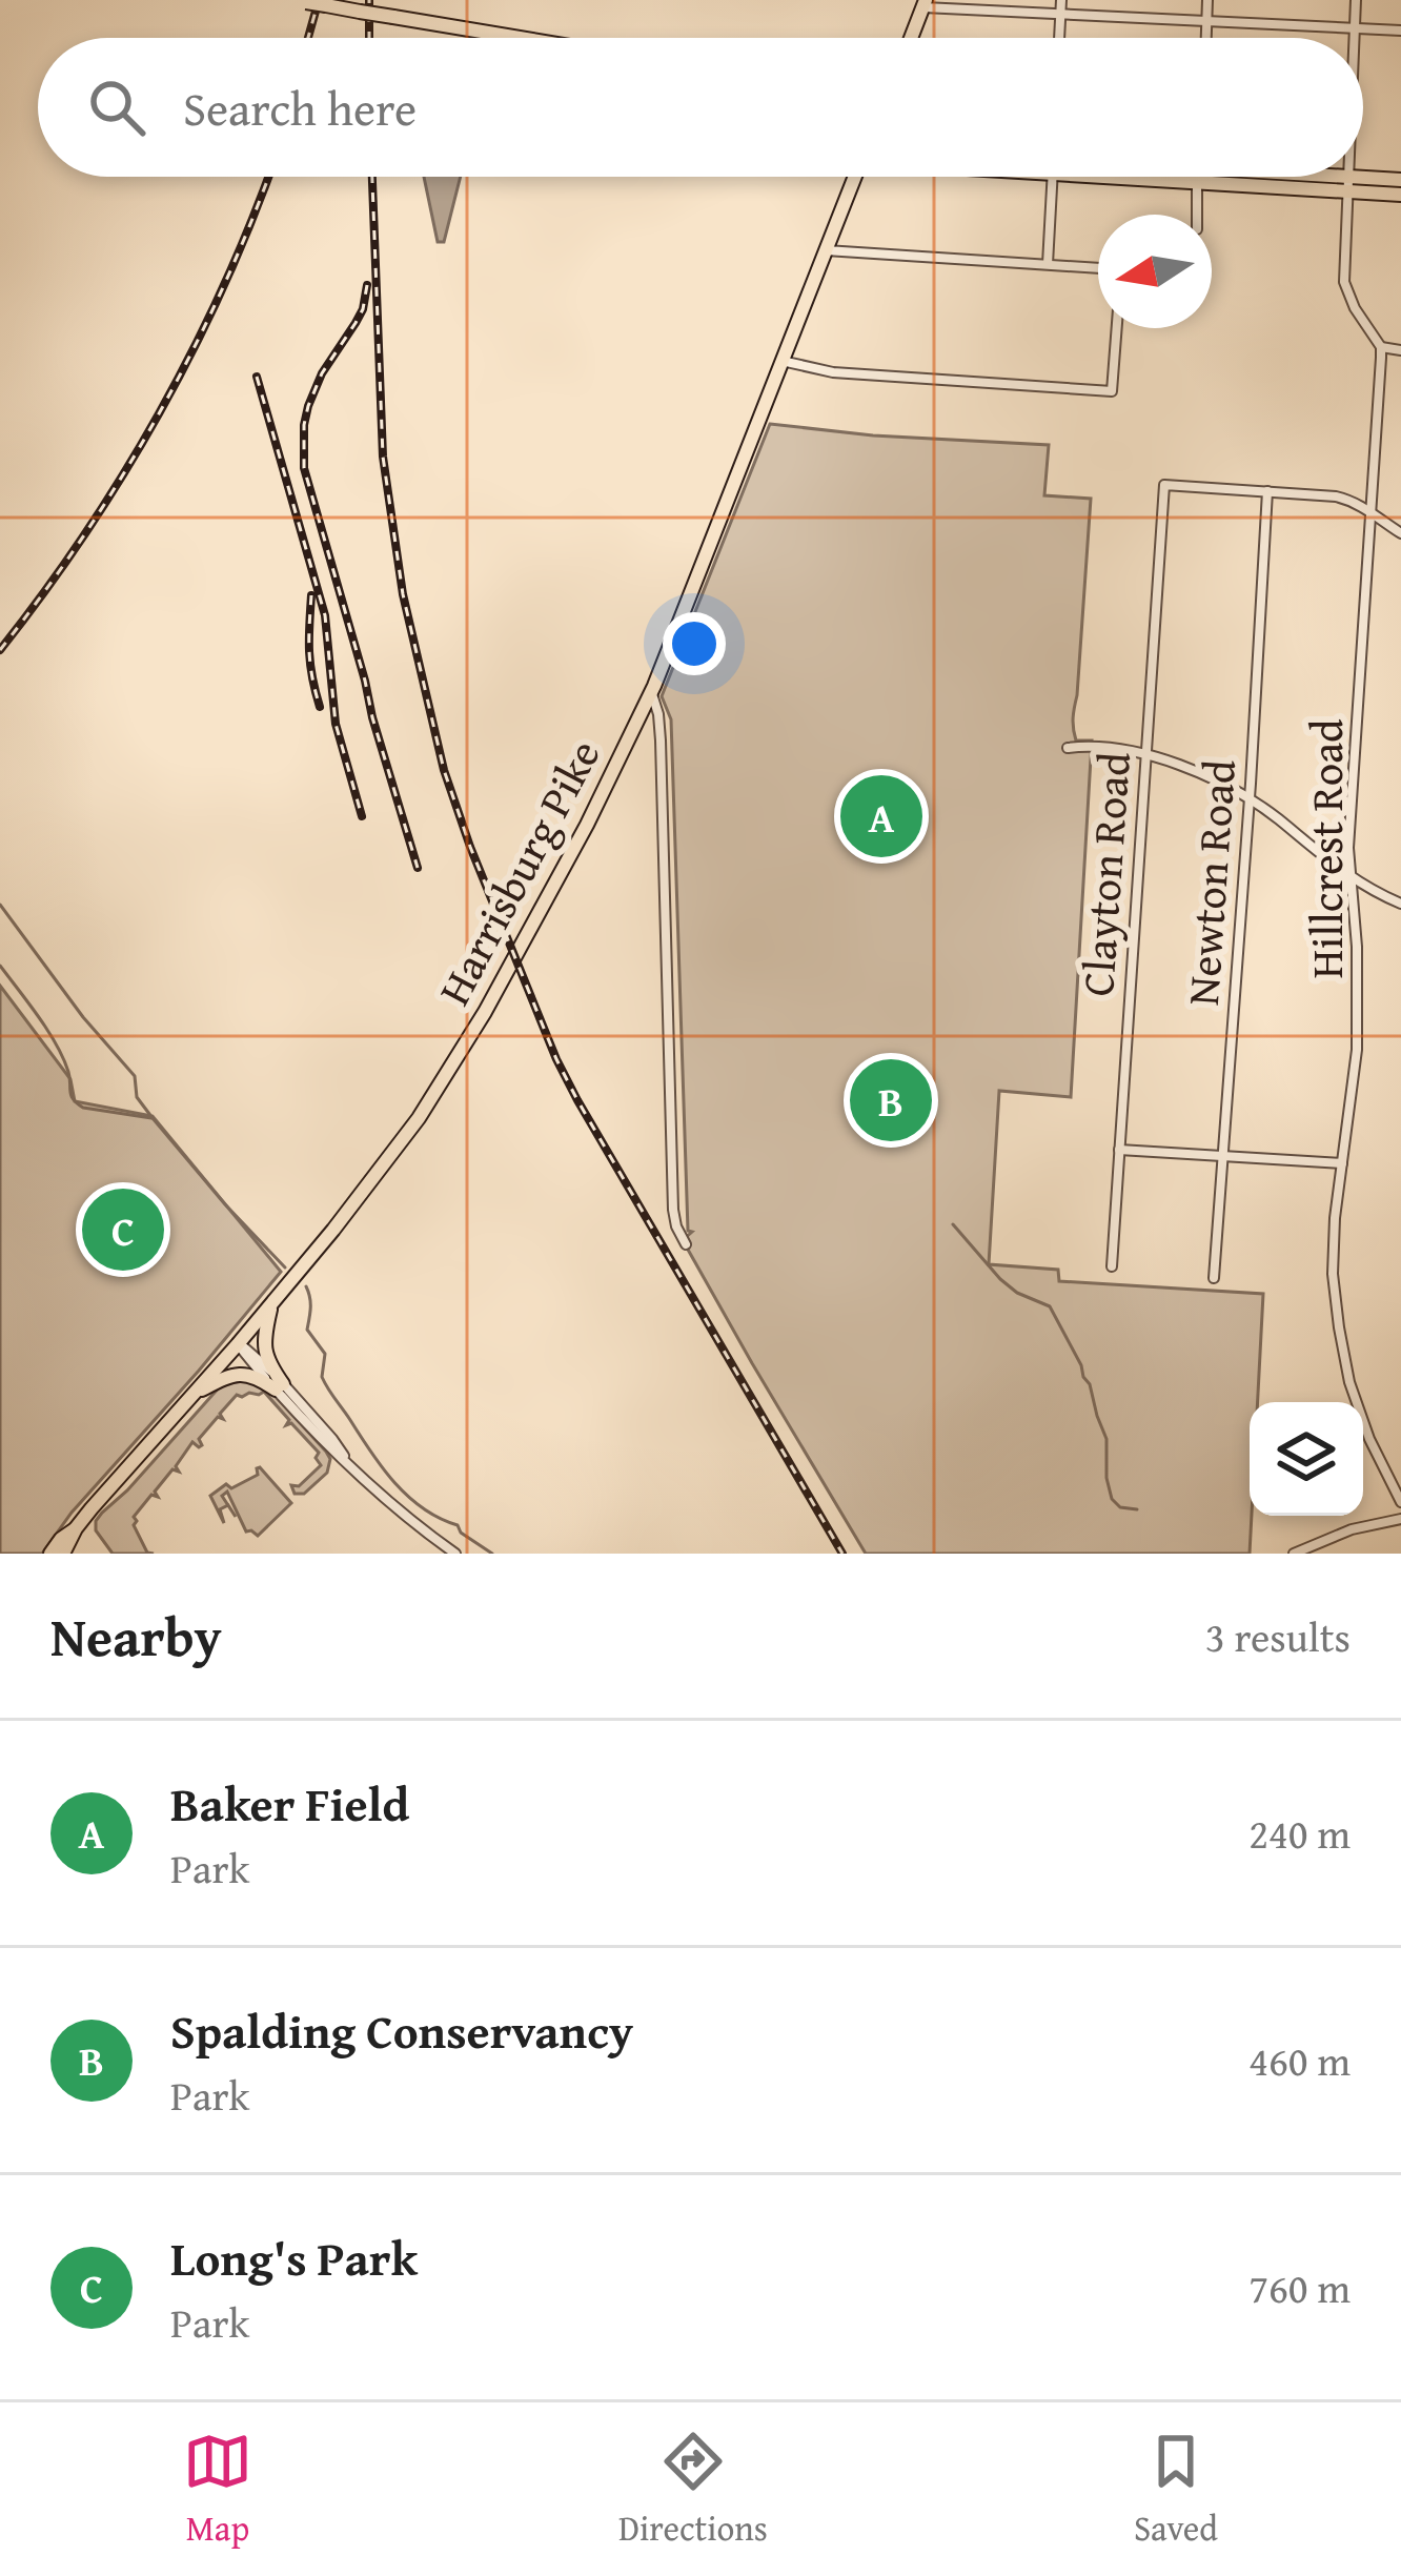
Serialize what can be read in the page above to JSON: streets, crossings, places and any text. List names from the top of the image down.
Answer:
{
  "streets": {
    "main road": ["Harrisburg Pike"],
    "street": ["Hillcrest Road", "Clayton Road", "Newton Road"]
  },
  "crossings": [
    ["Clayton Road", "Newton Road"]
  ],
  "north": "left",
  "page": {
    "search": "Search here",
    "pins": ["A", "B", "C"],
    "heading": ["Nearby", "3 results"],
    "list": [
      {
        "mark": "A",
        "name": "Baker Field",
        "note": "Park",
        "value": "240 m"
      },
      {
        "mark": "B",
        "name": "Spalding Conservancy",
        "note": "Park",
        "value": "460 m"
      },
      {
        "mark": "C",
        "name": "Long's Park",
        "note": "Park",
        "value": "760 m"
      }
    ],
    "nav": ["Map", "Directions", "Saved"]
  }
}
